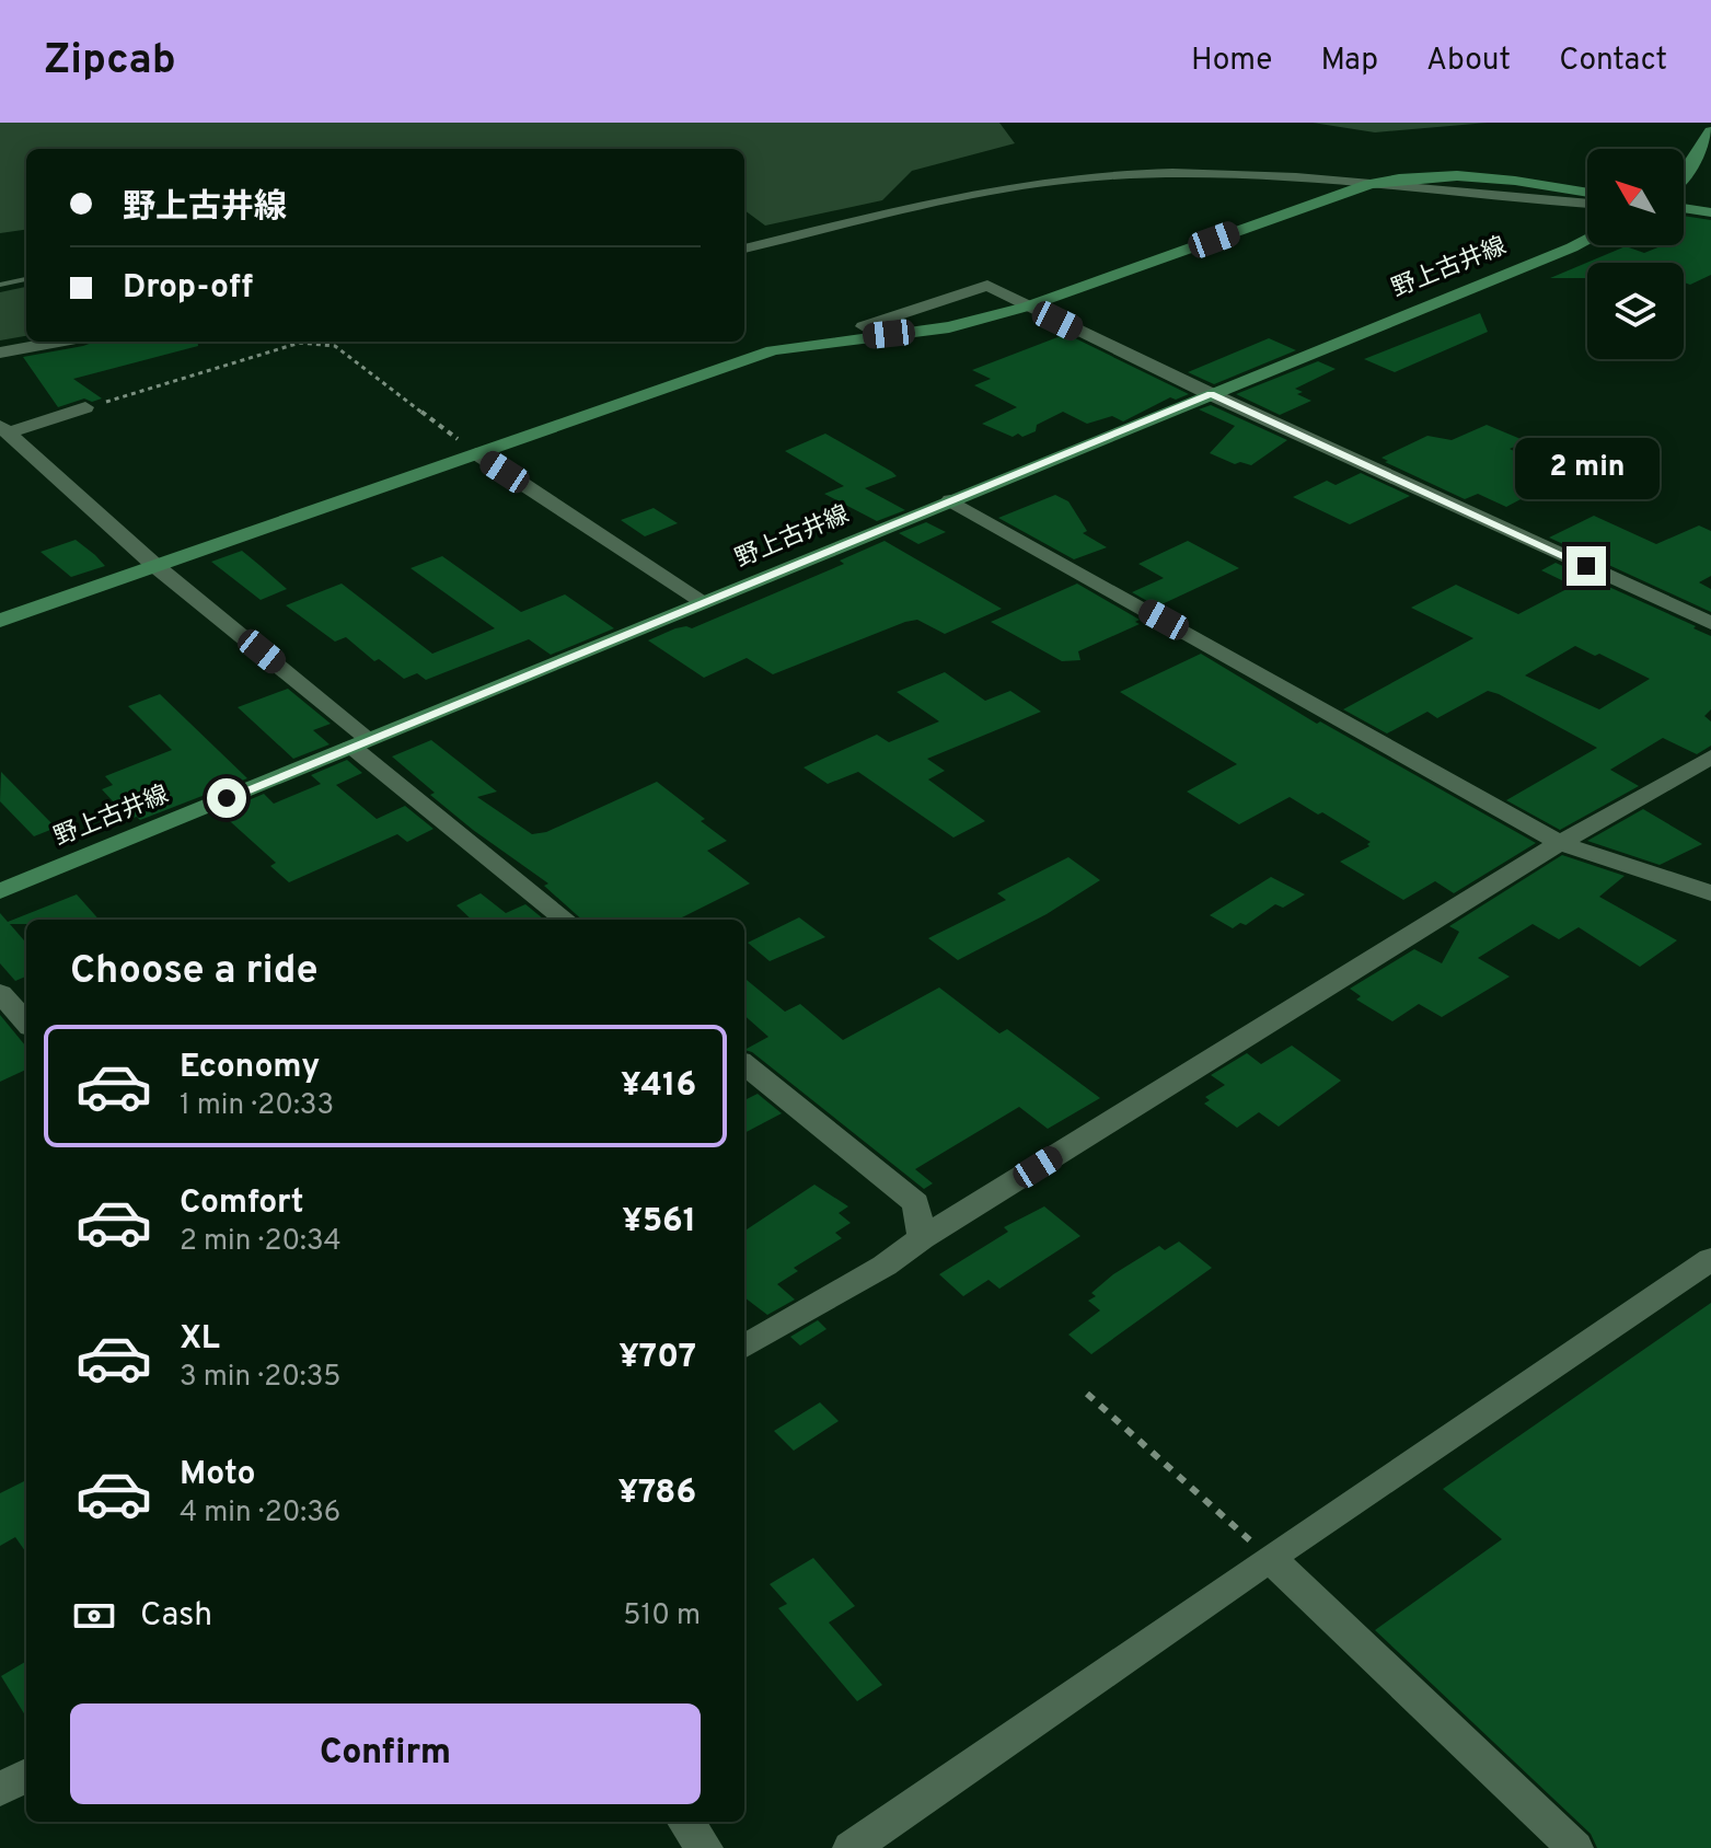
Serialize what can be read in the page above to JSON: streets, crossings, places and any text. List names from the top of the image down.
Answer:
{
  "streets": {
    "main road": ["野上古井線"]
  },
  "north": "top left",
  "page": {
    "header": "Zipcab",
    "nav": [
      "Home",
      "Map",
      "About",
      "Contact"
    ],
    "banner": ["野上古井線", "Drop-off"],
    "bubble": "2 min",
    "heading": "Choose a ride",
    "list": [
      {
        "name": "Economy",
        "note": "1 min · 20:33",
        "value": "¥416"
      },
      {
        "name": "Comfort",
        "note": "2 min · 20:34",
        "value": "¥561"
      },
      {
        "name": "XL",
        "note": "3 min · 20:35",
        "value": "¥707"
      },
      {
        "name": "Moto",
        "note": "4 min · 20:36",
        "value": "¥786"
      }
    ],
    "pay": ["Cash", "510 m"],
    "buttons": "Confirm"
  }
}
